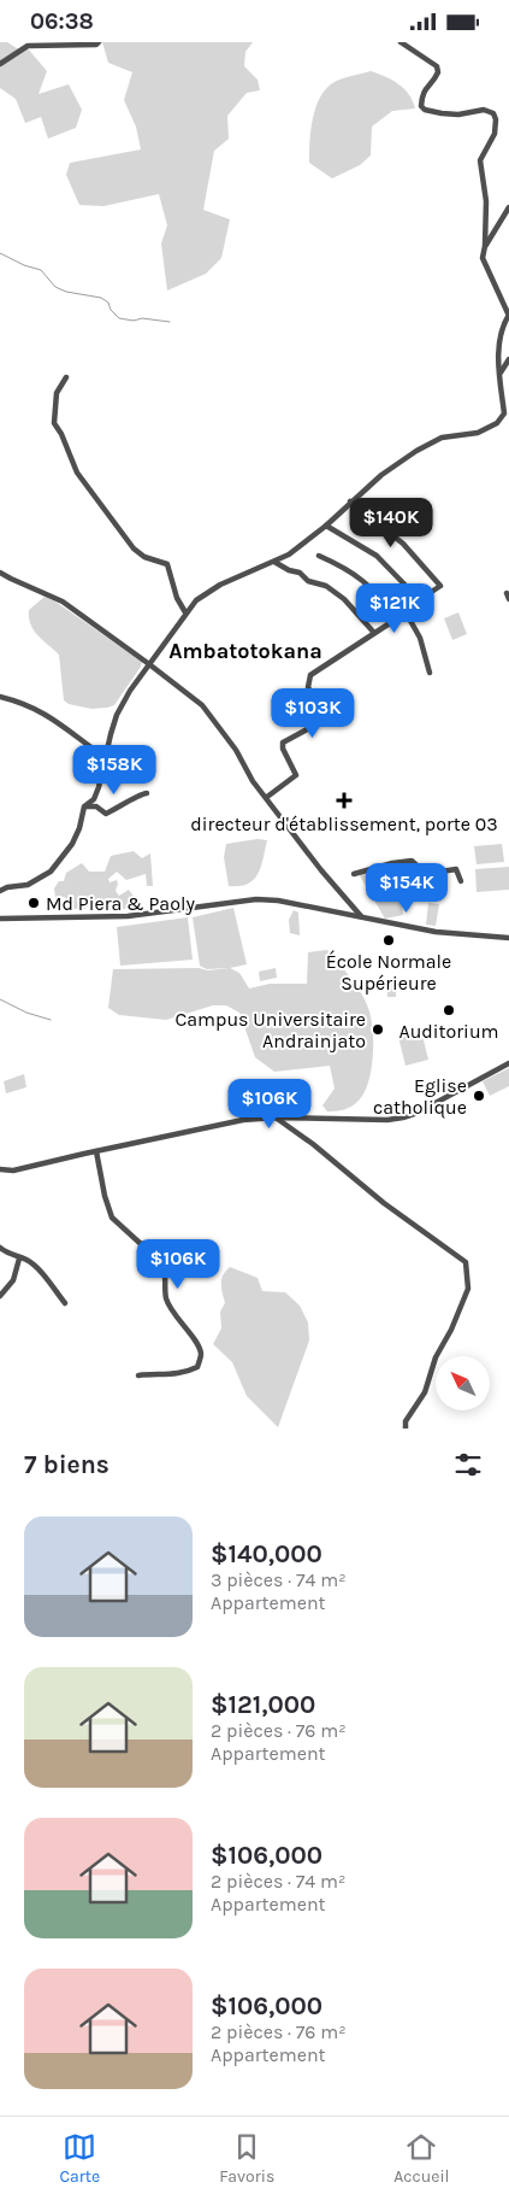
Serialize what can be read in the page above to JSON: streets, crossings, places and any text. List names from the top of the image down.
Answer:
{
  "districts": ["Ambatotokana"],
  "places": {
    "health": ["directeur d'établissement, porte 03"],
    "other": [
      "Md Piera & Paoly",
      "École Normale Supérieure",
      "Auditorium",
      "Campus Universitaire Andrainjato",
      "Eglise catholique"
    ]
  },
  "north": "top left",
  "page": {
    "status": "06:38",
    "price": [
      "$140K",
      "$121K",
      "$103K",
      "$158K",
      "$154K",
      "$106K",
      "$106K"
    ],
    "heading": "7 biens",
    "list": [
      {
        "name": "$140,000",
        "note": "3 pièces · 74 m² · Appartement"
      },
      {
        "name": "$121,000",
        "note": "2 pièces · 76 m² · Appartement"
      },
      {
        "name": "$106,000",
        "note": "2 pièces · 74 m² · Appartement"
      },
      {
        "name": "$106,000",
        "note": "2 pièces · 76 m² · Appartement"
      }
    ],
    "tabs": ["Carte", "Favoris", "Accueil"]
  }
}
